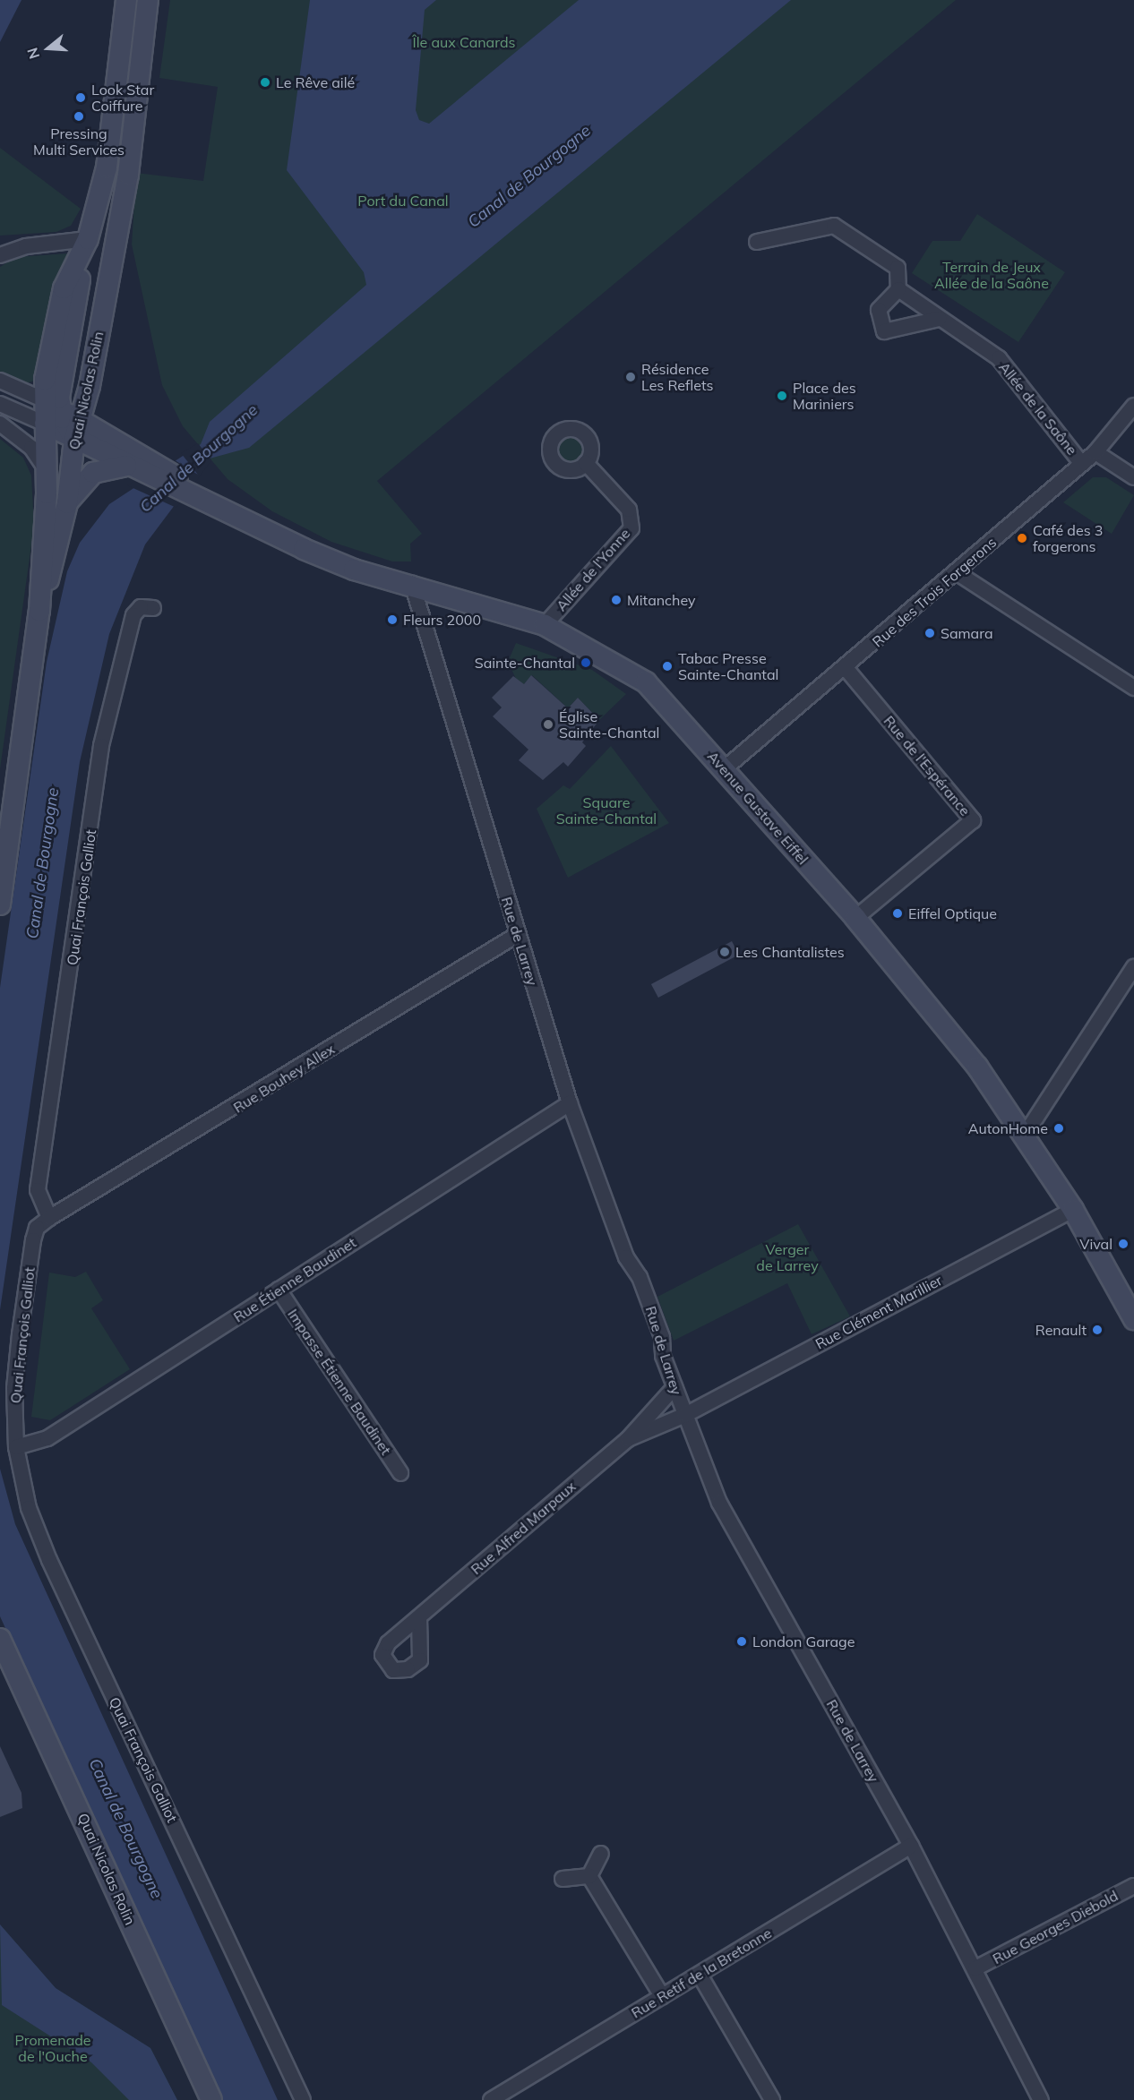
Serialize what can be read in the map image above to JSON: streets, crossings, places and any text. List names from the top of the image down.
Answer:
{
  "streets": {
    "main road": ["Quai Nicolas Rolin", "Avenue Gustave Eiffel"],
    "street": [
      "Allée de la Saône",
      "Allée de l'Yonne",
      "Rue des Trois Forgerons",
      "Rue de l'Espérance",
      "Quai François Galliot",
      "Rue de Larrey",
      "Rue Bouhey Allex",
      "Rue Étienne Baudinet",
      "Rue Clément Marillier",
      "Impasse Étienne Baudinet",
      "Rue Alfred Marpaux",
      "Rue Georges Diebold",
      "Rue Retif de la Bretonne"
    ]
  },
  "crossings": [
    ["Quai Nicolas Rolin", "Avenue Gustave Eiffel"],
    ["Allée de la Saône", "Rue des Trois Forgerons"],
    ["Allée de l'Yonne", "Avenue Gustave Eiffel"],
    ["Rue des Trois Forgerons", "Rue de l'Espérance"],
    ["Rue des Trois Forgerons", "Avenue Gustave Eiffel"],
    ["Rue de l'Espérance", "Avenue Gustave Eiffel"],
    ["Avenue Gustave Eiffel", "Rue de Larrey"],
    ["Avenue Gustave Eiffel", "Rue Clément Marillier"],
    ["Quai François Galliot", "Rue Bouhey Allex"],
    ["Quai François Galliot", "Rue Étienne Baudinet"],
    ["Rue de Larrey", "Rue Bouhey Allex"],
    ["Rue de Larrey", "Rue Étienne Baudinet"],
    ["Rue de Larrey", "Rue Clément Marillier"],
    ["Rue de Larrey", "Rue Alfred Marpaux"],
    ["Rue de Larrey", "Rue Georges Diebold"],
    ["Rue de Larrey", "Rue Retif de la Bretonne"],
    ["Rue Étienne Baudinet", "Impasse Étienne Baudinet"],
    ["Rue Clément Marillier", "Rue Alfred Marpaux"]
  ],
  "water": ["Canal de Bourgogne"],
  "parks": [
    "Île aux Canards",
    "Port du Canal",
    "Terrain de Jeux Allée de la Saône",
    "Square Sainte-Chantal",
    "Verger de Larrey",
    "Promenade de l'Ouche"
  ],
  "places": [
    "Le Rêve ailé",
    "Look Star Coiffure",
    "Pressing Multi Services",
    "Résidence Les Reflets",
    "Place des Mariniers",
    "Café des 3 forgerons",
    "Mitanchey",
    "Fleurs 2000",
    "Samara",
    "Sainte-Chantal",
    "Tabac Presse Sainte-Chantal",
    "Église Sainte-Chantal",
    "Eiffel Optique",
    "Les Chantalistes",
    "AutonHome",
    "Vival",
    "Renault",
    "London Garage"
  ],
  "north": "left"
}
